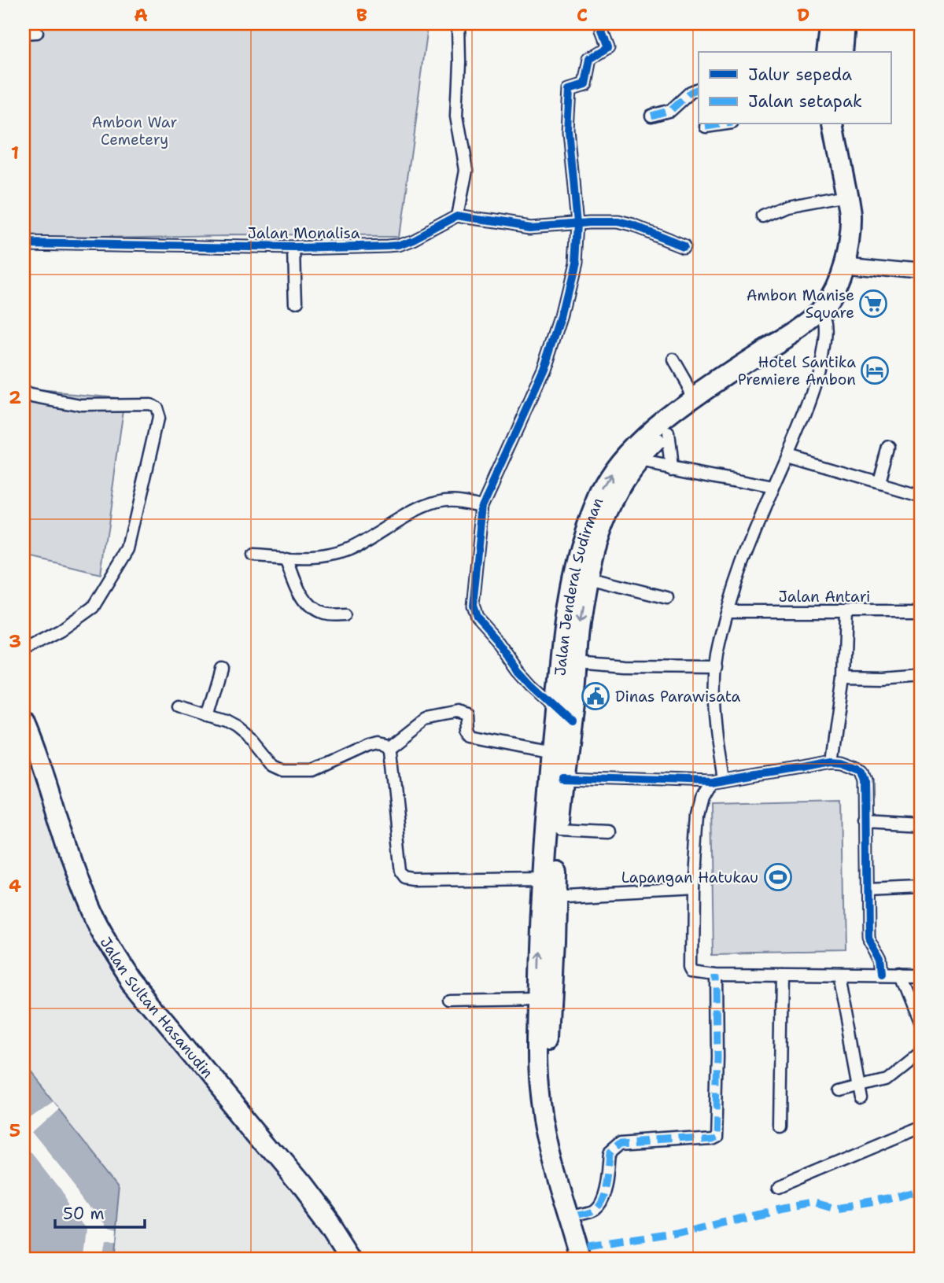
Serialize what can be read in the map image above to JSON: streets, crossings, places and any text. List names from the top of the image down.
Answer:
{
  "streets": {
    "highway": ["Jalan Jenderal Sudirman", "Jalan Sultan Hasanudin"],
    "street": ["Jalan Monalisa", "Jalan Antari"]
  },
  "parks": ["Ambon War Cemetery"],
  "places": {
    "supermarket": ["Ambon Manise Square"],
    "hotel": ["Hotel Santika Premiere Ambon"],
    "public building": ["Dinas Parawisata"],
    "sports": ["Lapangan Hatukau"]
  },
  "legend": ["Jalur sepeda", "Jalan setapak"],
  "scale_bar": "50 m",
  "grid": {
    "columns": [
      "A",
      "B",
      "C",
      "D"
    ],
    "rows": [
      "1",
      "2",
      "3",
      "4",
      "5"
    ]
  }
}
